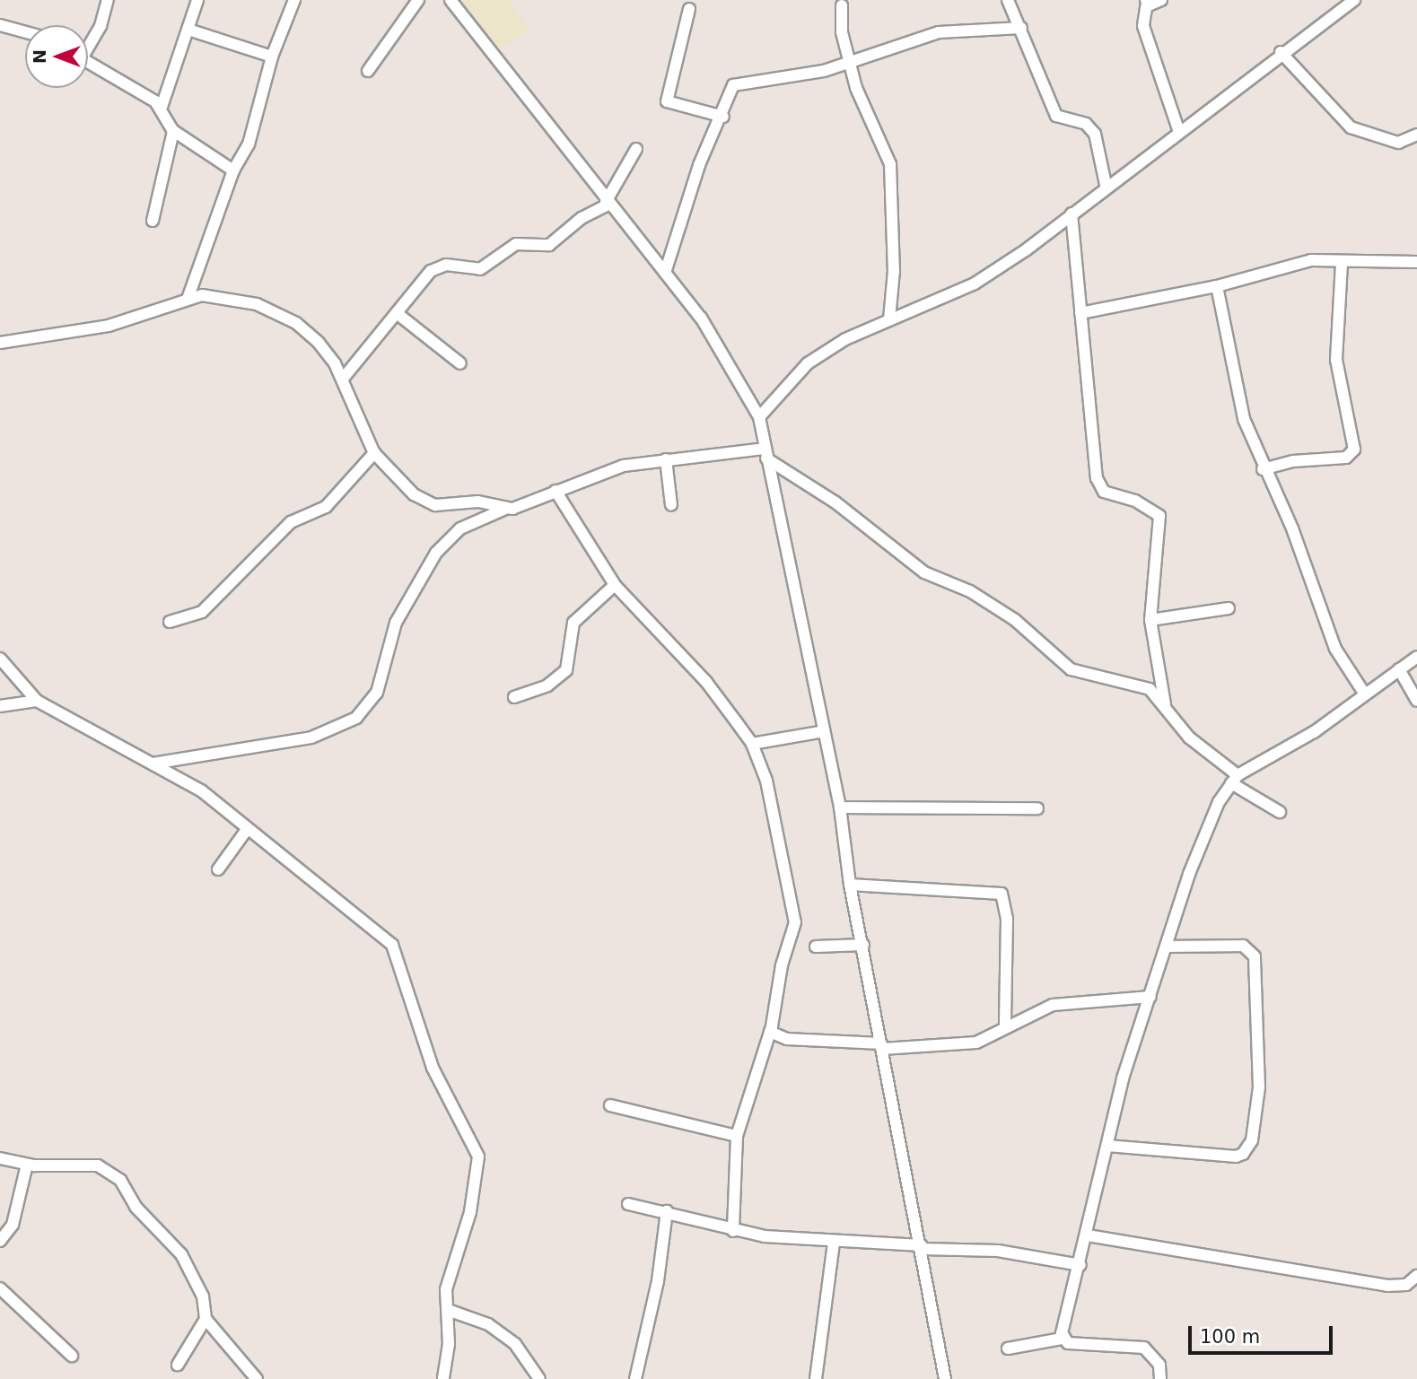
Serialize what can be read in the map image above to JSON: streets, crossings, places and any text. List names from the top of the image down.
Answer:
{
  "scale_bar": "100 m",
  "north": "left"
}
